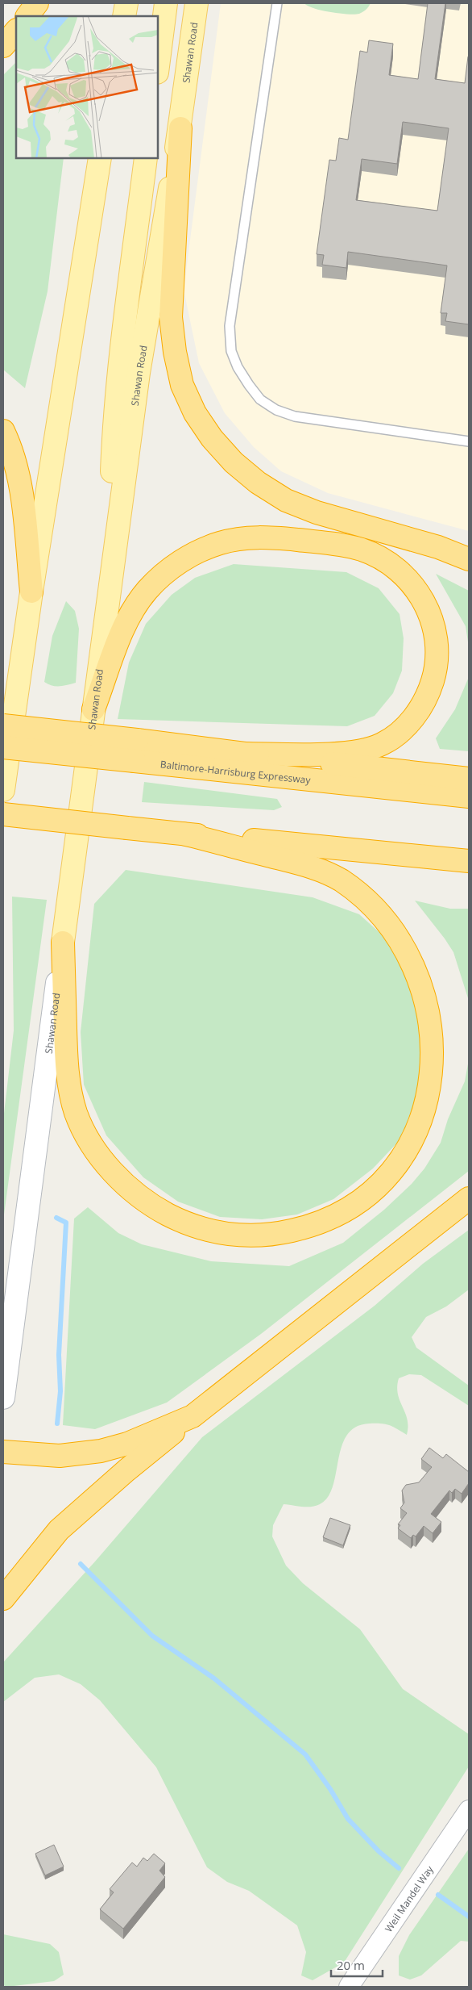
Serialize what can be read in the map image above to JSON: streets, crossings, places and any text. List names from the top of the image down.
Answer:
{
  "streets": {
    "highway": ["Baltimore-Harrisburg Expressway"],
    "main road": ["Shawan Road"],
    "street": ["Weil Mandel Way"]
  },
  "scale_bar": "20 m"
}
